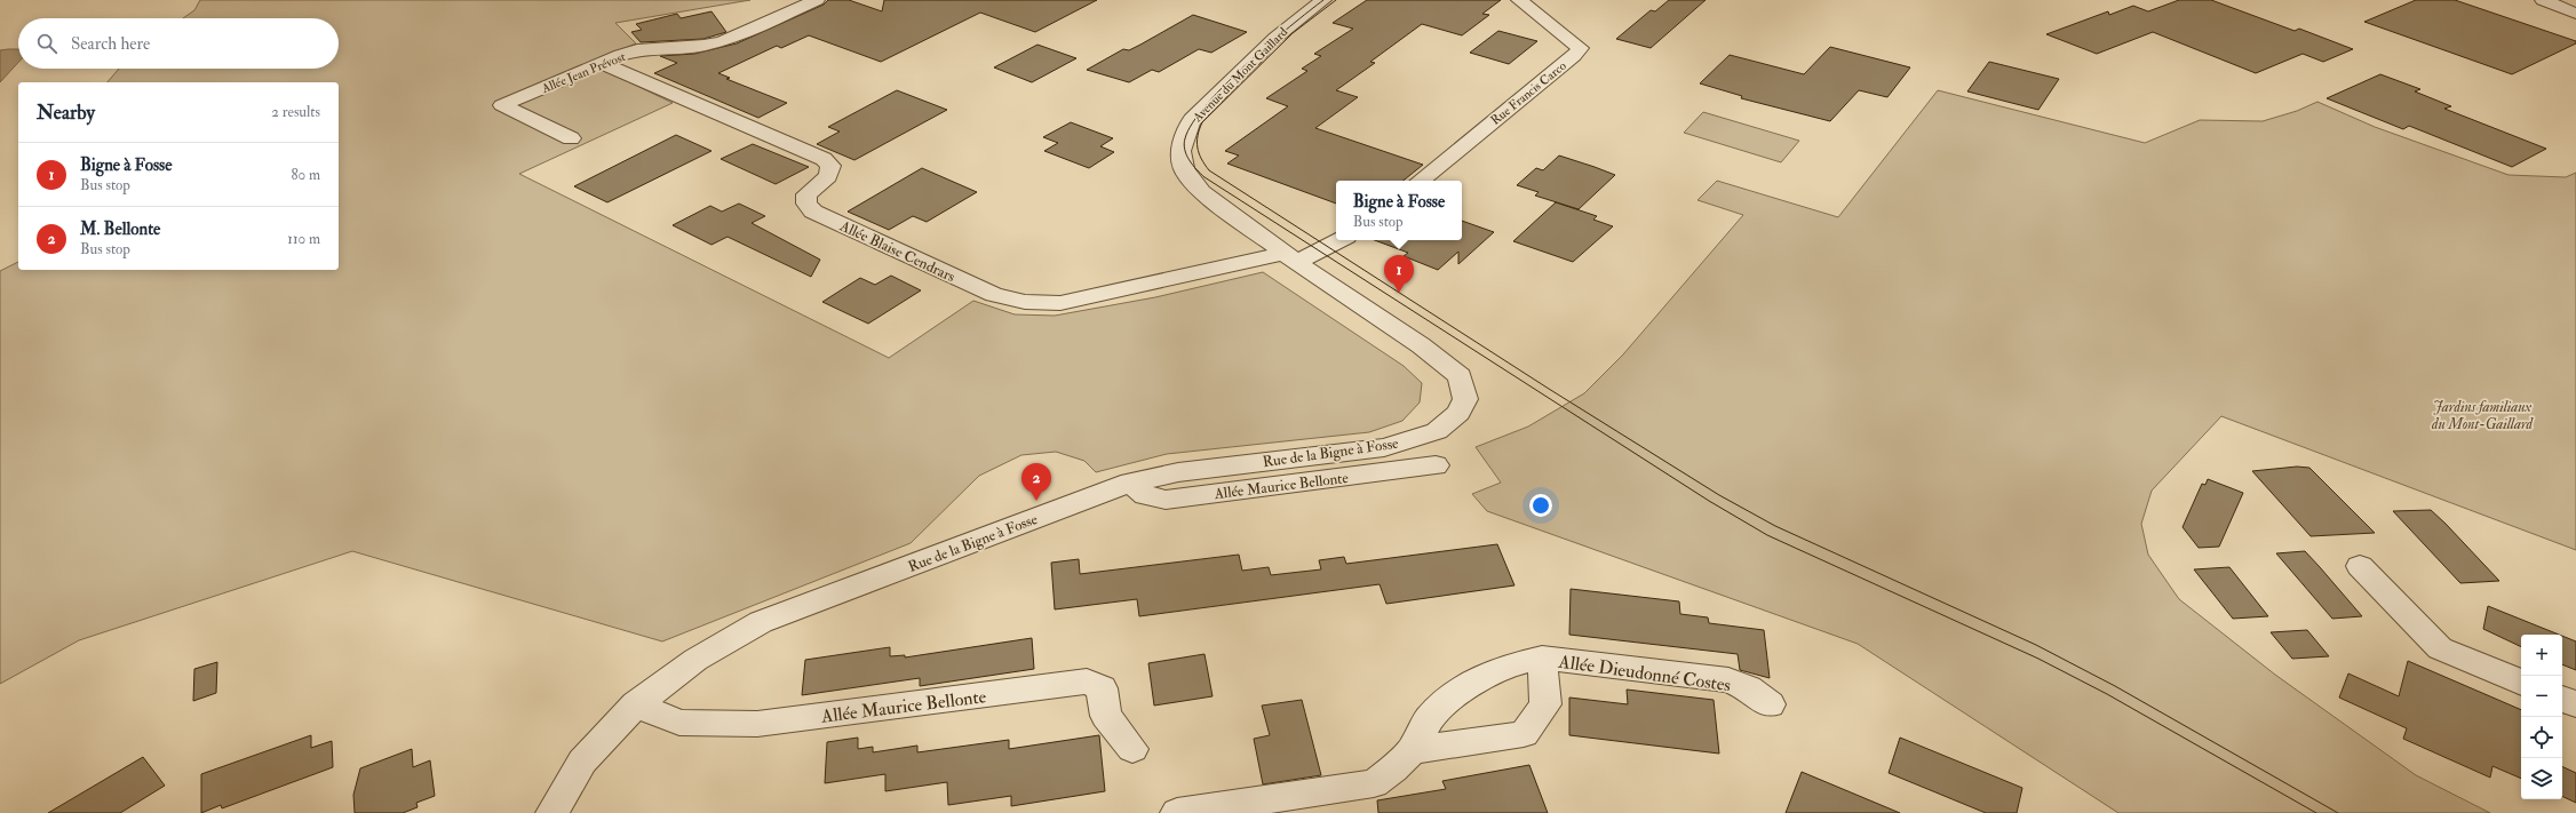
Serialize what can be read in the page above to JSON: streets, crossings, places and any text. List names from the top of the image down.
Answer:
{
  "streets": {
    "street": [
      "Allée Jean Prévost",
      "Avenue du Mont Gaillard",
      "Rue Francis Carco",
      "Allée Blaise Cendrars",
      "Rue de la Bigne à Fosse",
      "Allée Maurice Bellonte",
      "Allée Dieudonné Costes"
    ]
  },
  "crossings": [
    ["Allée Jean Prévost", "Allée Blaise Cendrars"],
    ["Avenue du Mont Gaillard", "Allée Blaise Cendrars"],
    ["Avenue du Mont Gaillard", "Rue de la Bigne à Fosse"],
    ["Allée Blaise Cendrars", "Rue de la Bigne à Fosse"],
    ["Rue de la Bigne à Fosse", "Allée Maurice Bellonte"]
  ],
  "parks": ["Jardins familiaux du Mont-Gaillard"],
  "page": {
    "search": "Search here",
    "heading": ["Nearby", "2 results"],
    "list": [
      {
        "mark": "1",
        "name": "Bigne à Fosse",
        "note": "Bus stop",
        "value": "80 m"
      },
      {
        "mark": "2",
        "name": "M. Bellonte",
        "note": "Bus stop",
        "value": "110 m"
      }
    ],
    "popup": ["Bigne à Fosse", "Bus stop"],
    "pins": ["1", "2"],
    "map_buttons": ["+", "−"]
  }
}
